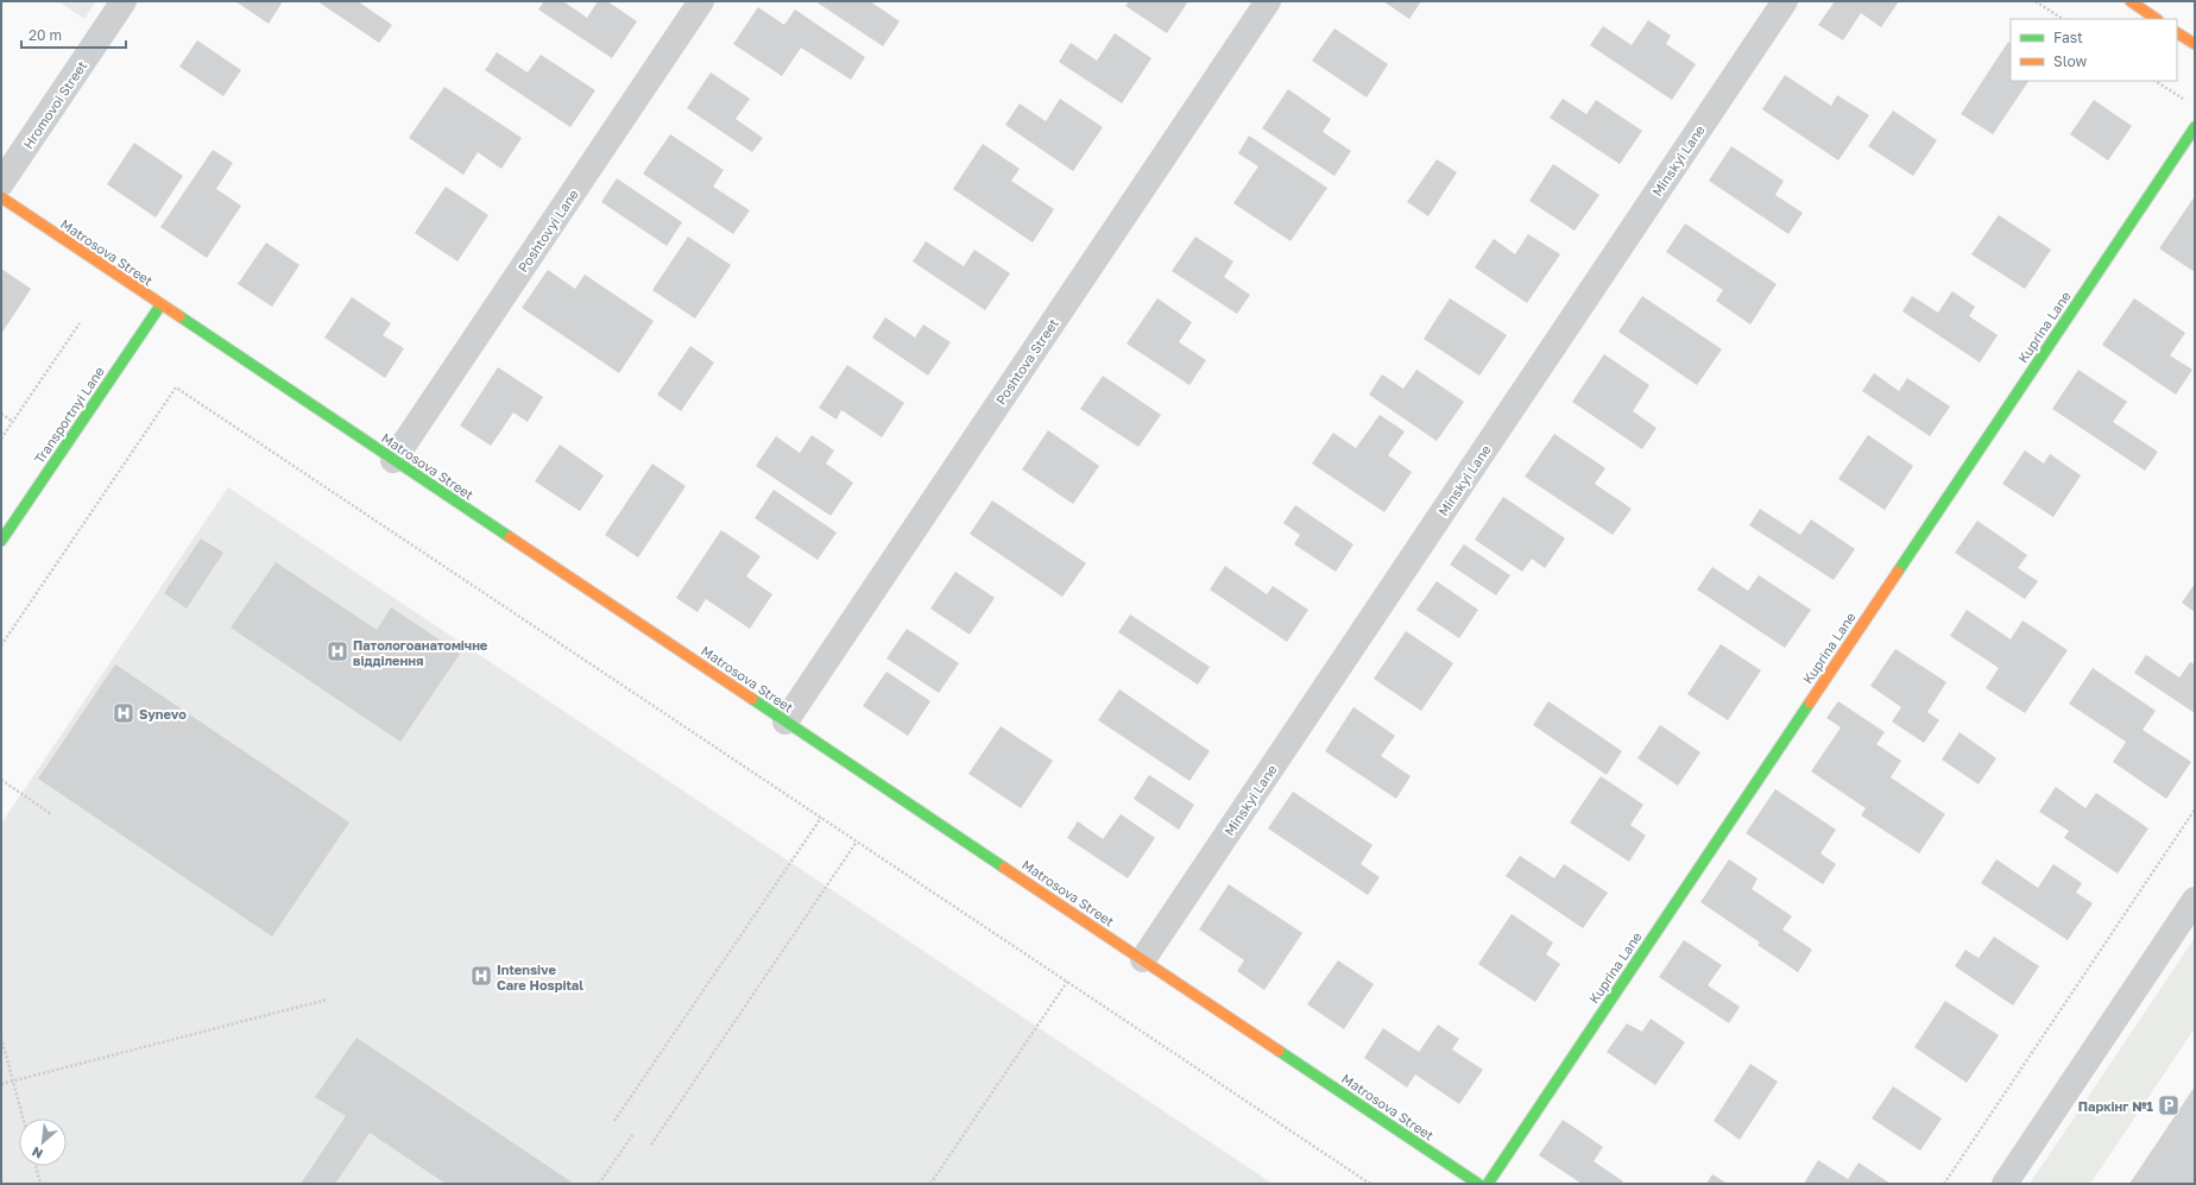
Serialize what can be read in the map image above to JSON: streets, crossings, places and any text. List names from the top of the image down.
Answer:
{
  "streets": {
    "street": [
      "Hromovoi Street",
      "Minskyi Lane",
      "Poshtovyi Lane",
      "Matrosova Street",
      "Kuprina Lane",
      "Poshtova Street",
      "Transportnyi Lane"
    ]
  },
  "crossings": [
    ["Minskyi Lane", "Matrosova Street"],
    ["Poshtovyi Lane", "Matrosova Street"],
    ["Matrosova Street", "Poshtova Street"],
    ["Matrosova Street", "Transportnyi Lane"]
  ],
  "places": {
    "hospital": ["Патологоанатомічне відділення", "Synevo", "Intensive Care Hospital"],
    "parking": ["Паркінг №1"]
  },
  "legend": ["Fast", "Slow"],
  "scale_bar": "20 m",
  "north": "bottom left"
}
